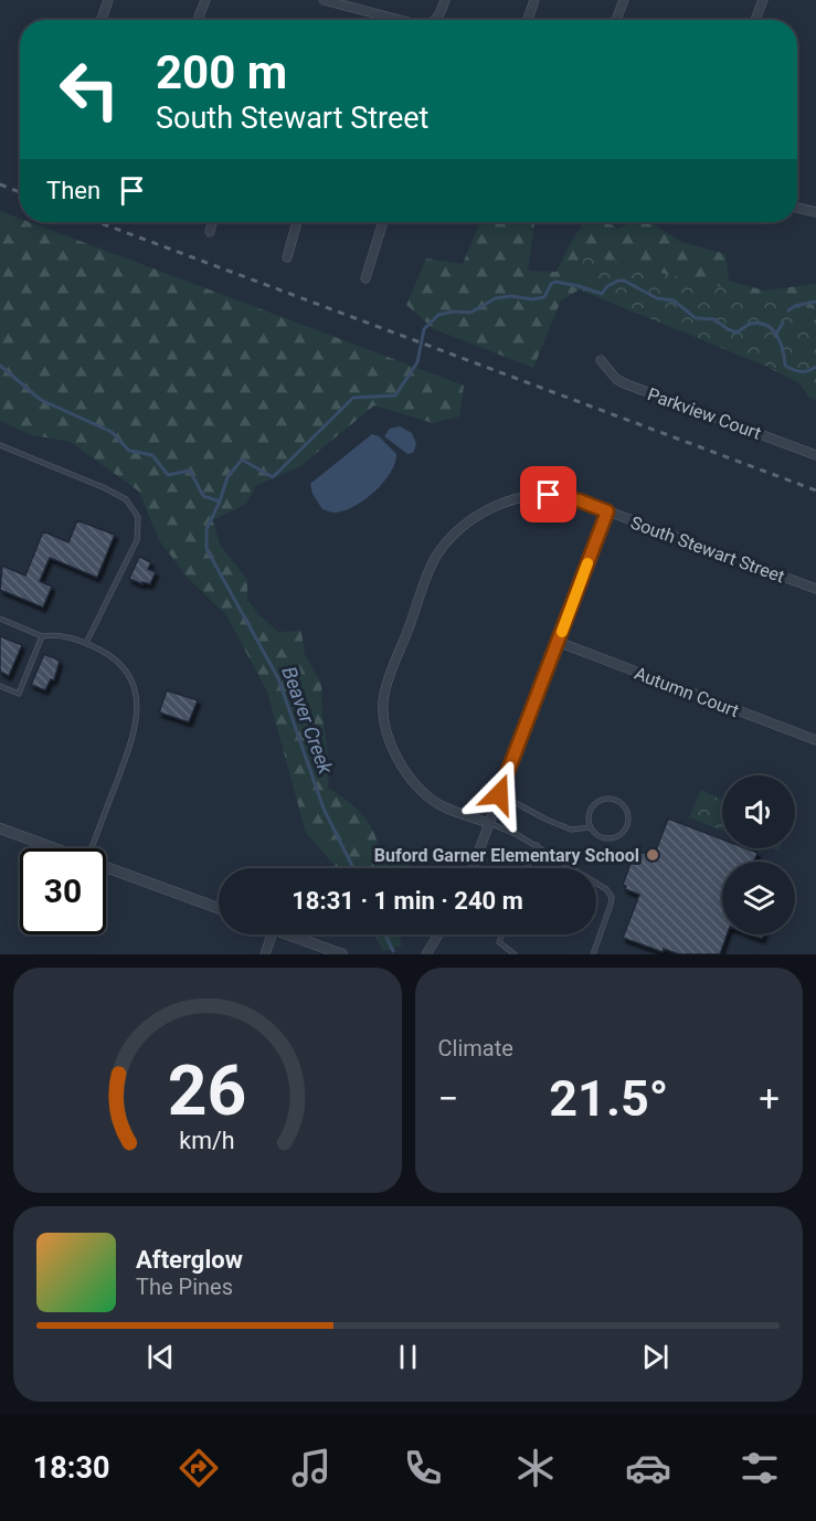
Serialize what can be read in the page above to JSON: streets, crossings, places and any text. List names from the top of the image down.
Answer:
{
  "streets": {
    "street": ["Parkview Court", "South Stewart Street", "Autumn Court"]
  },
  "water": ["Beaver Creek"],
  "places": ["Buford Garner Elementary School"],
  "page": {
    "turn": ["200 m", "South Stewart Street"],
    "then": "Then",
    "limit": "30",
    "trip": "18:31 · 1 min · 240 m",
    "tile": "Climate",
    "heat": ["−", "21.5°", "+"],
    "song": ["Afterglow", "The Pines"],
    "tabs": "18:30",
    "gauge": ["26", "km/h"]
  }
}
